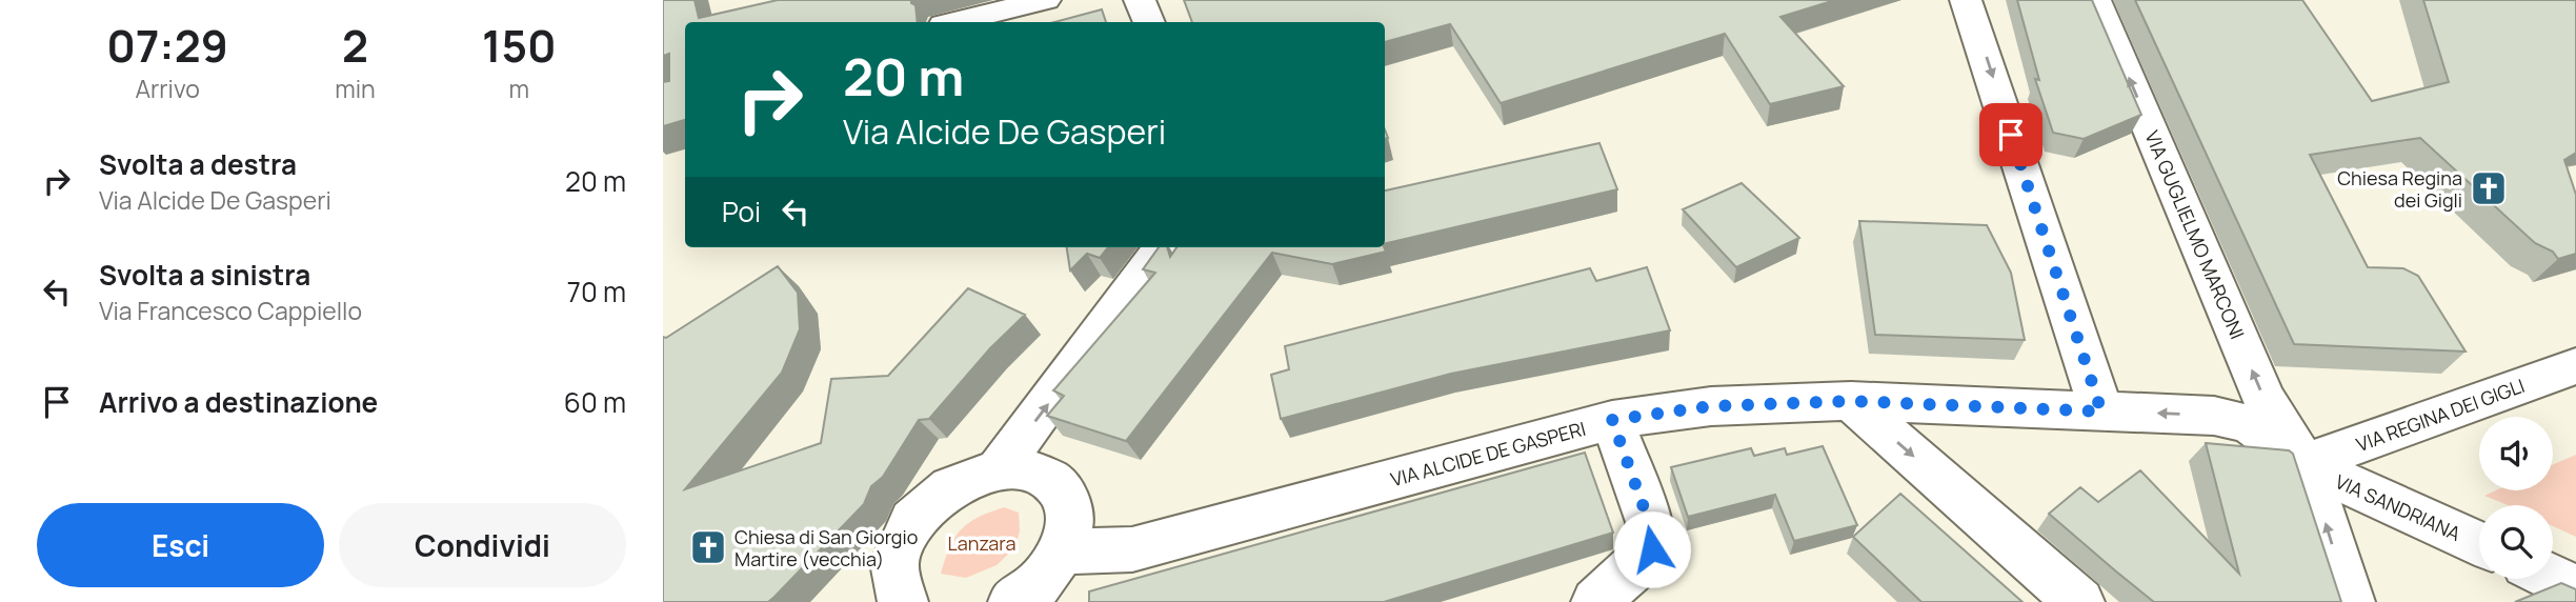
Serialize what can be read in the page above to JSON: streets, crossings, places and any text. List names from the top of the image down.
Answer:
{
  "streets": {
    "street": [
      "VIA GUGLIELMO MARCONI",
      "VIA REGINA DEI GIGLI",
      "VIA ALCIDE DE GASPERI",
      "VIA SANDRIANA"
    ]
  },
  "crossings": [
    ["VIA GUGLIELMO MARCONI", "VIA REGINA DEI GIGLI"],
    ["VIA GUGLIELMO MARCONI", "VIA ALCIDE DE GASPERI"],
    ["VIA GUGLIELMO MARCONI", "VIA SANDRIANA"],
    ["VIA REGINA DEI GIGLI", "VIA ALCIDE DE GASPERI"],
    ["VIA REGINA DEI GIGLI", "VIA SANDRIANA"],
    ["VIA ALCIDE DE GASPERI", "VIA SANDRIANA"]
  ],
  "parks": ["Lanzara"],
  "places": {
    "church": ["Chiesa Regina dei Gigli", "Chiesa di San Giorgio Martire (vecchia)"]
  },
  "page": {
    "eta": [
      "07:29",
      "Arrivo",
      "2",
      "min",
      "150",
      "m"
    ],
    "turn": ["20 m", "Via Alcide De Gasperi"],
    "list": [
      {
        "name": "Svolta a destra",
        "note": "Via Alcide De Gasperi",
        "value": "20 m"
      },
      {
        "name": "Svolta a sinistra",
        "note": "Via Francesco Cappiello",
        "value": "70 m"
      },
      {
        "name": "Arrivo a destinazione",
        "value": "60 m"
      }
    ],
    "then": "Poi",
    "buttons": ["Esci", "Condividi"]
  }
}
